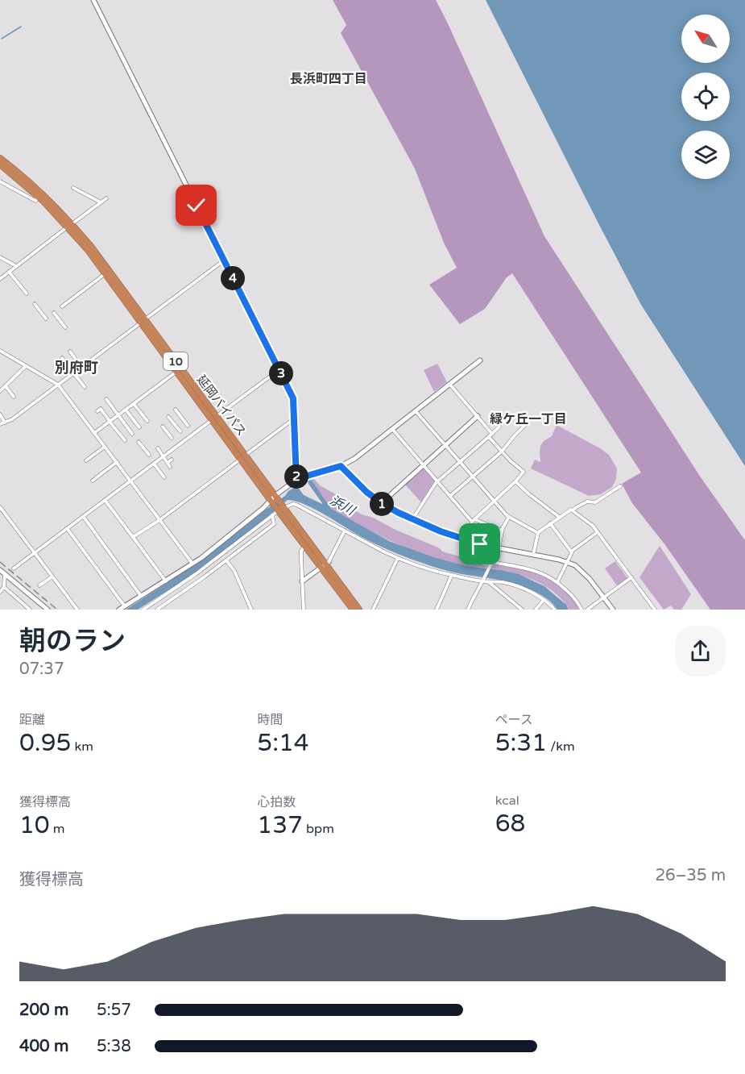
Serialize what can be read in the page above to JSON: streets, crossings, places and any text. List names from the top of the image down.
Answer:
{
  "streets": {
    "highway": ["10", "延岡バイパス"]
  },
  "districts": ["長浜町四丁目", "別府町", "緑ケ丘一丁目"],
  "water": ["浜川"],
  "north": "top left",
  "page": {
    "pins": [
      "4",
      "3",
      "2",
      "1"
    ],
    "heading": ["朝のラン", "07:37"],
    "stats": [
      ["距離", "0.95 km"],
      ["時間", "5:14"],
      ["ペース", "5:31 /km"],
      ["獲得標高", "10 m"],
      ["心拍数", "137 bpm"],
      ["kcal", "68"]
    ],
    "chart": ["獲得標高", "26–35 m"],
    "list": [
      {
        "name": "200 m",
        "note": "5:57"
      },
      {
        "name": "400 m",
        "note": "5:38"
      }
    ]
  }
}
